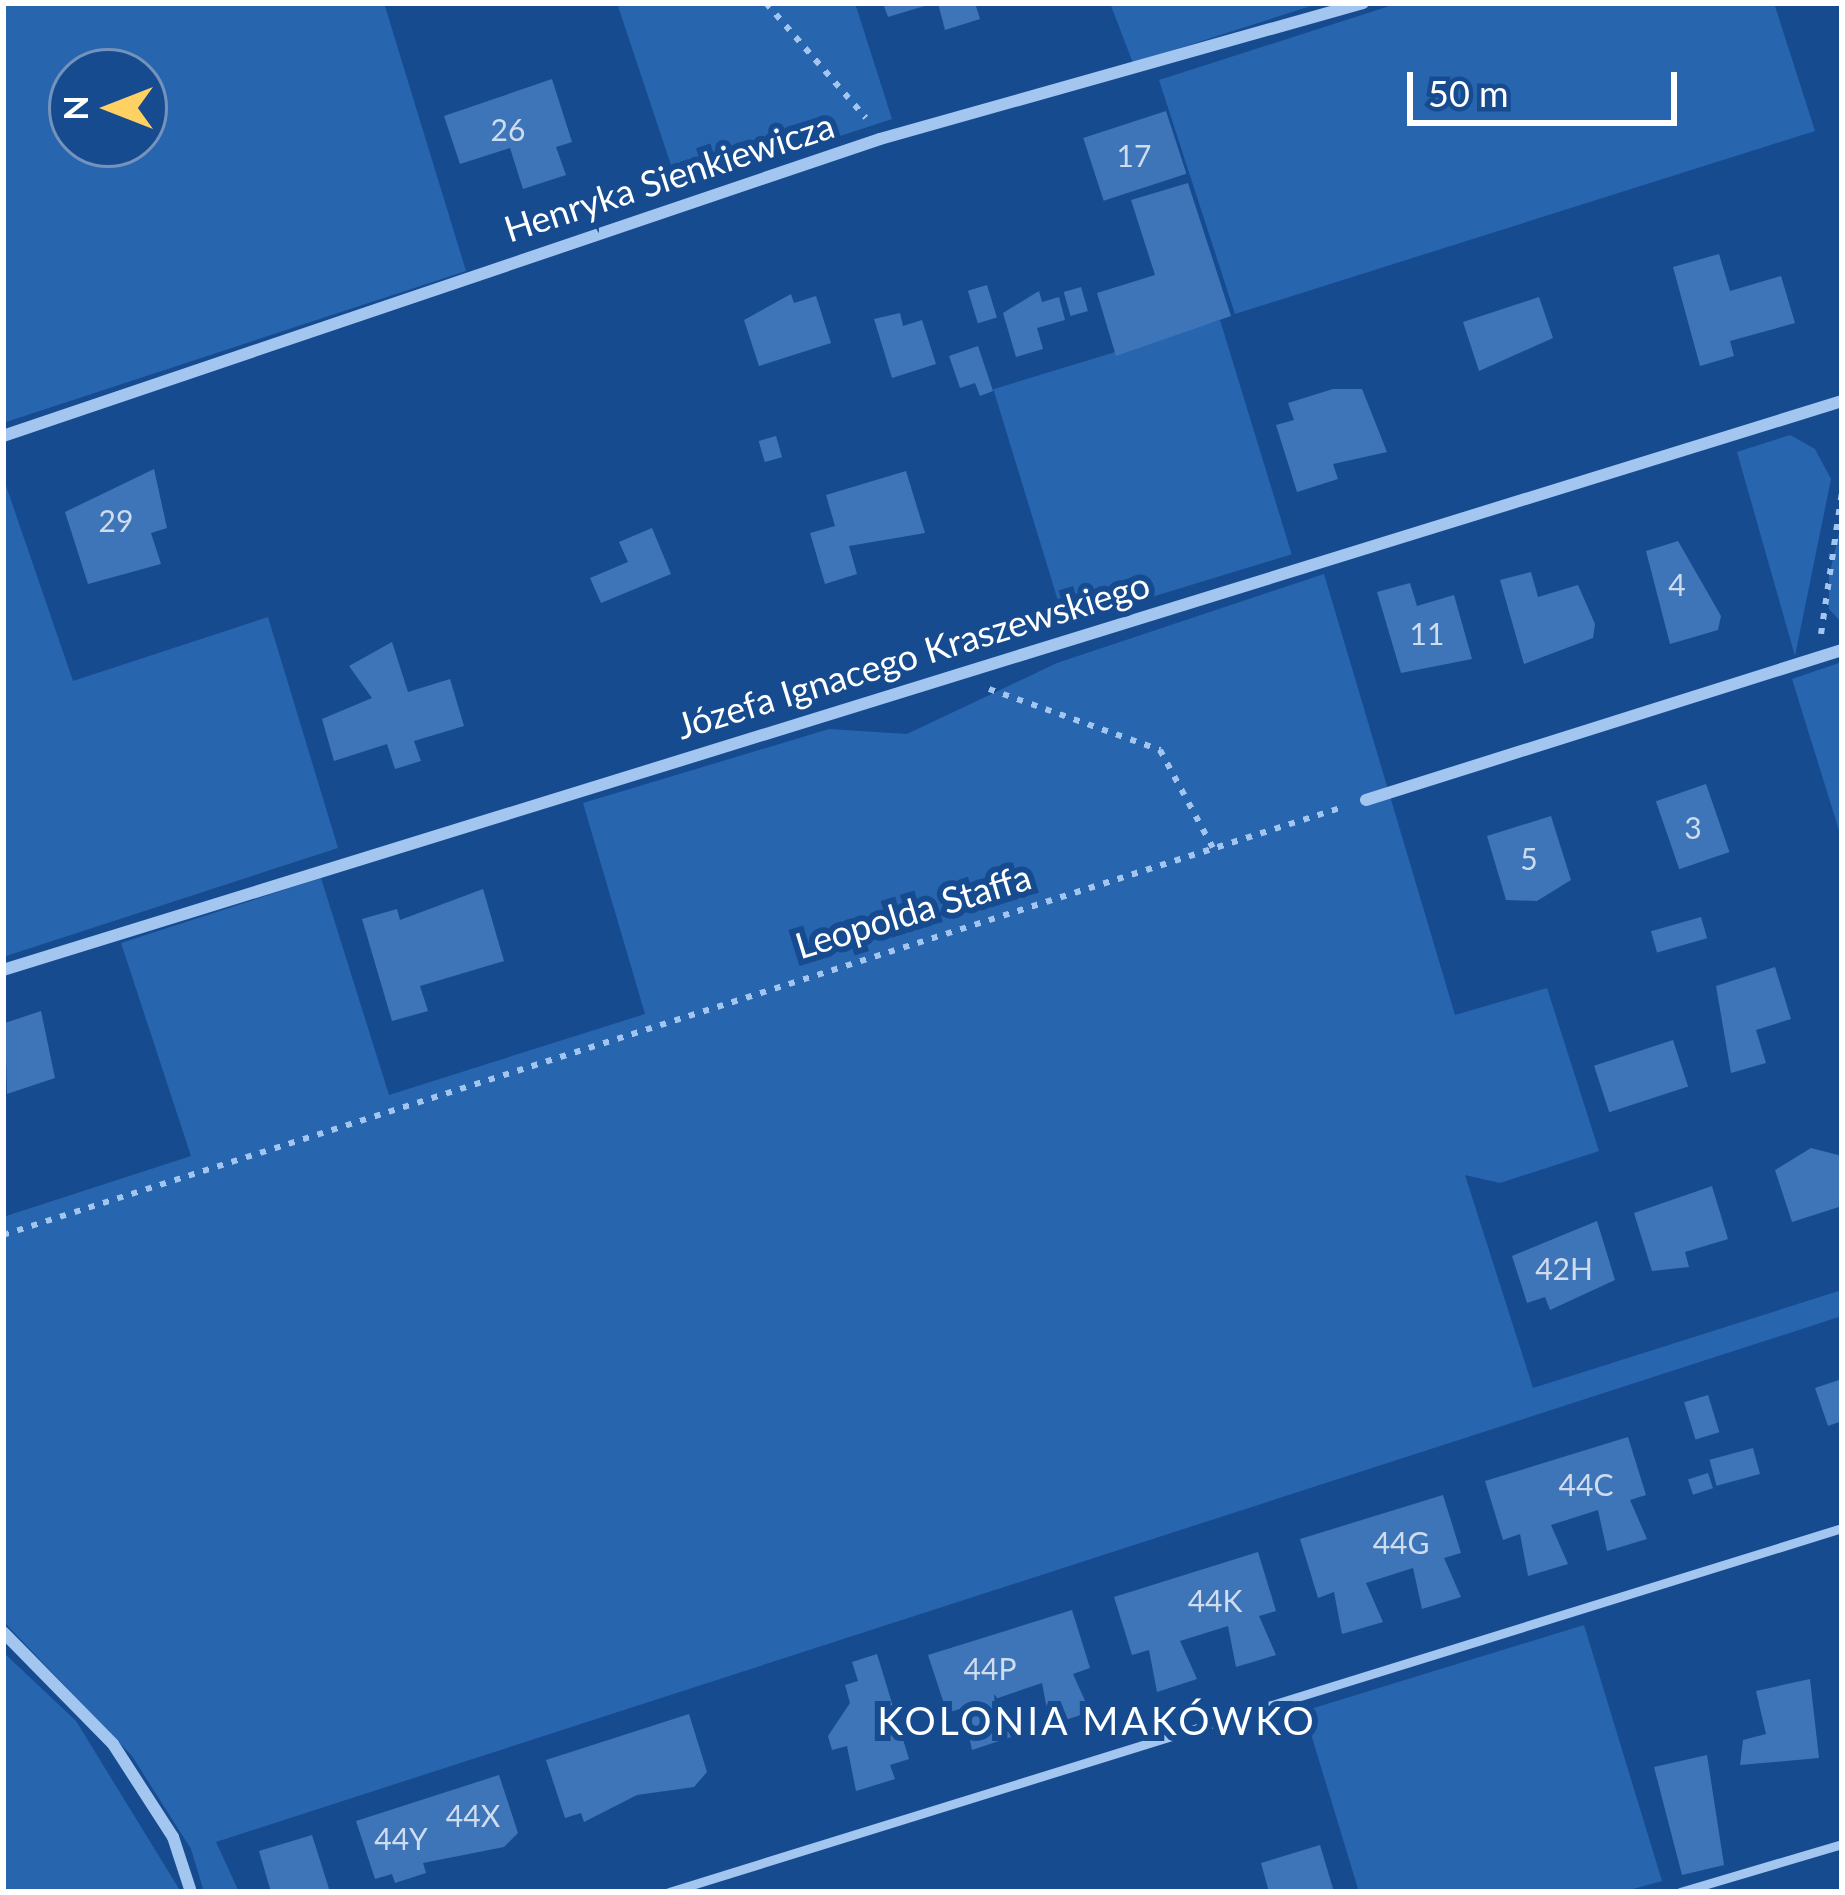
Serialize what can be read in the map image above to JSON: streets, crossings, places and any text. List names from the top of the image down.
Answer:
{
  "streets": {
    "street": ["Henryka Sienkiewicza", "Józefa Ignacego Kraszewskiego"],
    "path": ["Leopolda Staffa"]
  },
  "districts": ["KOLONIA MAKÓWKO"],
  "house_numbers": [
    "26",
    "17",
    "29",
    "4",
    "11",
    "3",
    "5",
    "42H",
    "44C",
    "44G",
    "44K",
    "44P",
    "44X",
    "44Y"
  ],
  "scale_bar": "50 m",
  "north": "left"
}
